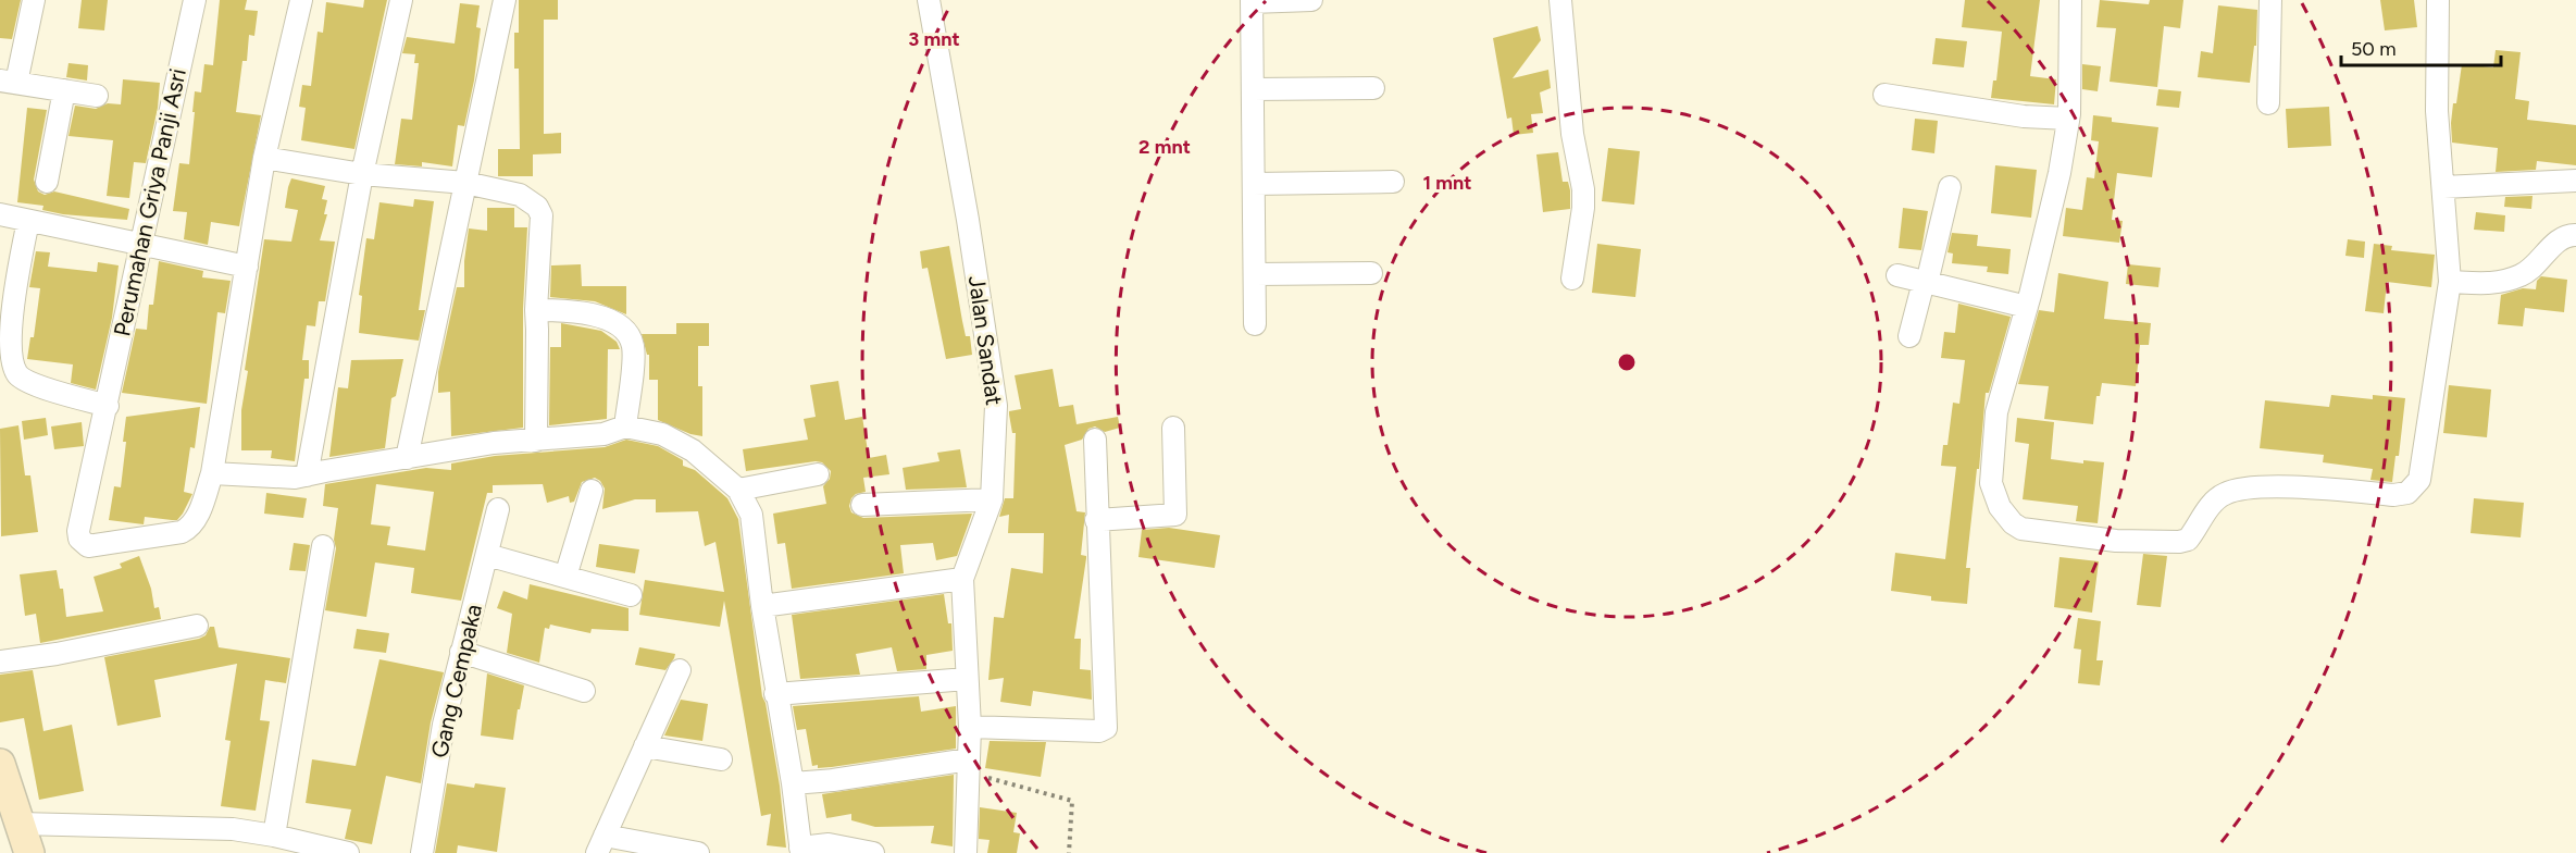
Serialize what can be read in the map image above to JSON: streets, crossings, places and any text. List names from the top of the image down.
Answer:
{
  "streets": {
    "street": ["Perumahan Griya Panji Asri", "Jalan Sandat", "Gang Cempaka"]
  },
  "scale_bar": "50 m",
  "rings": ["3 mnt", "2 mnt", "1 mnt"]
}
